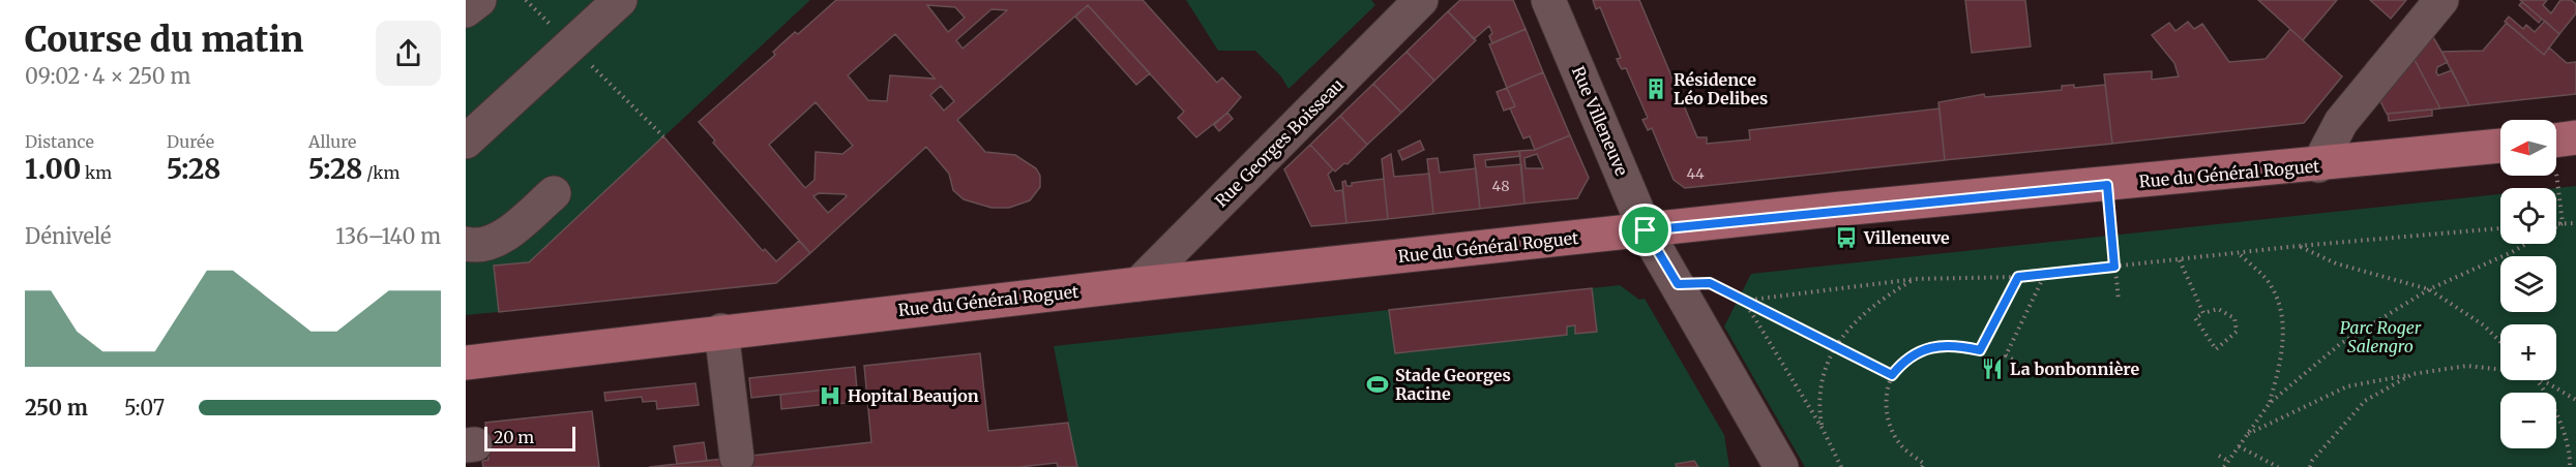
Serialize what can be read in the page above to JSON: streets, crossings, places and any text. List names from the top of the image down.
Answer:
{
  "streets": {
    "main road": ["Rue du Général Roguet"],
    "street": ["Rue Villeneuve", "Rue Georges Boisseau"]
  },
  "crossings": [
    ["Rue Villeneuve", "Rue du Général Roguet"],
    ["Rue Georges Boisseau", "Rue du Général Roguet"]
  ],
  "parks": ["Parc Roger Salengro"],
  "places": {
    "building": ["Résidence Léo Delibes"],
    "bus stop": ["Villeneuve"],
    "restaurant": ["La bonbonnière"],
    "sports": ["Stade Georges Racine"],
    "hospital": ["Hopital Beaujon"]
  },
  "house_numbers": ["44", "48"],
  "scale_bar": "20 m",
  "north": "left",
  "page": {
    "heading": ["Course du matin", "09:02 · 4 × 250 m"],
    "stats": [
      ["Distance", "1.00 km"],
      ["Durée", "5:28"],
      ["Allure", "5:28 /km"]
    ],
    "map_buttons": ["+", "−"],
    "chart": ["Dénivelé", "136–140 m"],
    "list": [
      {
        "name": "250 m",
        "note": "5:07"
      }
    ],
    "scale": "20 m"
  }
}
